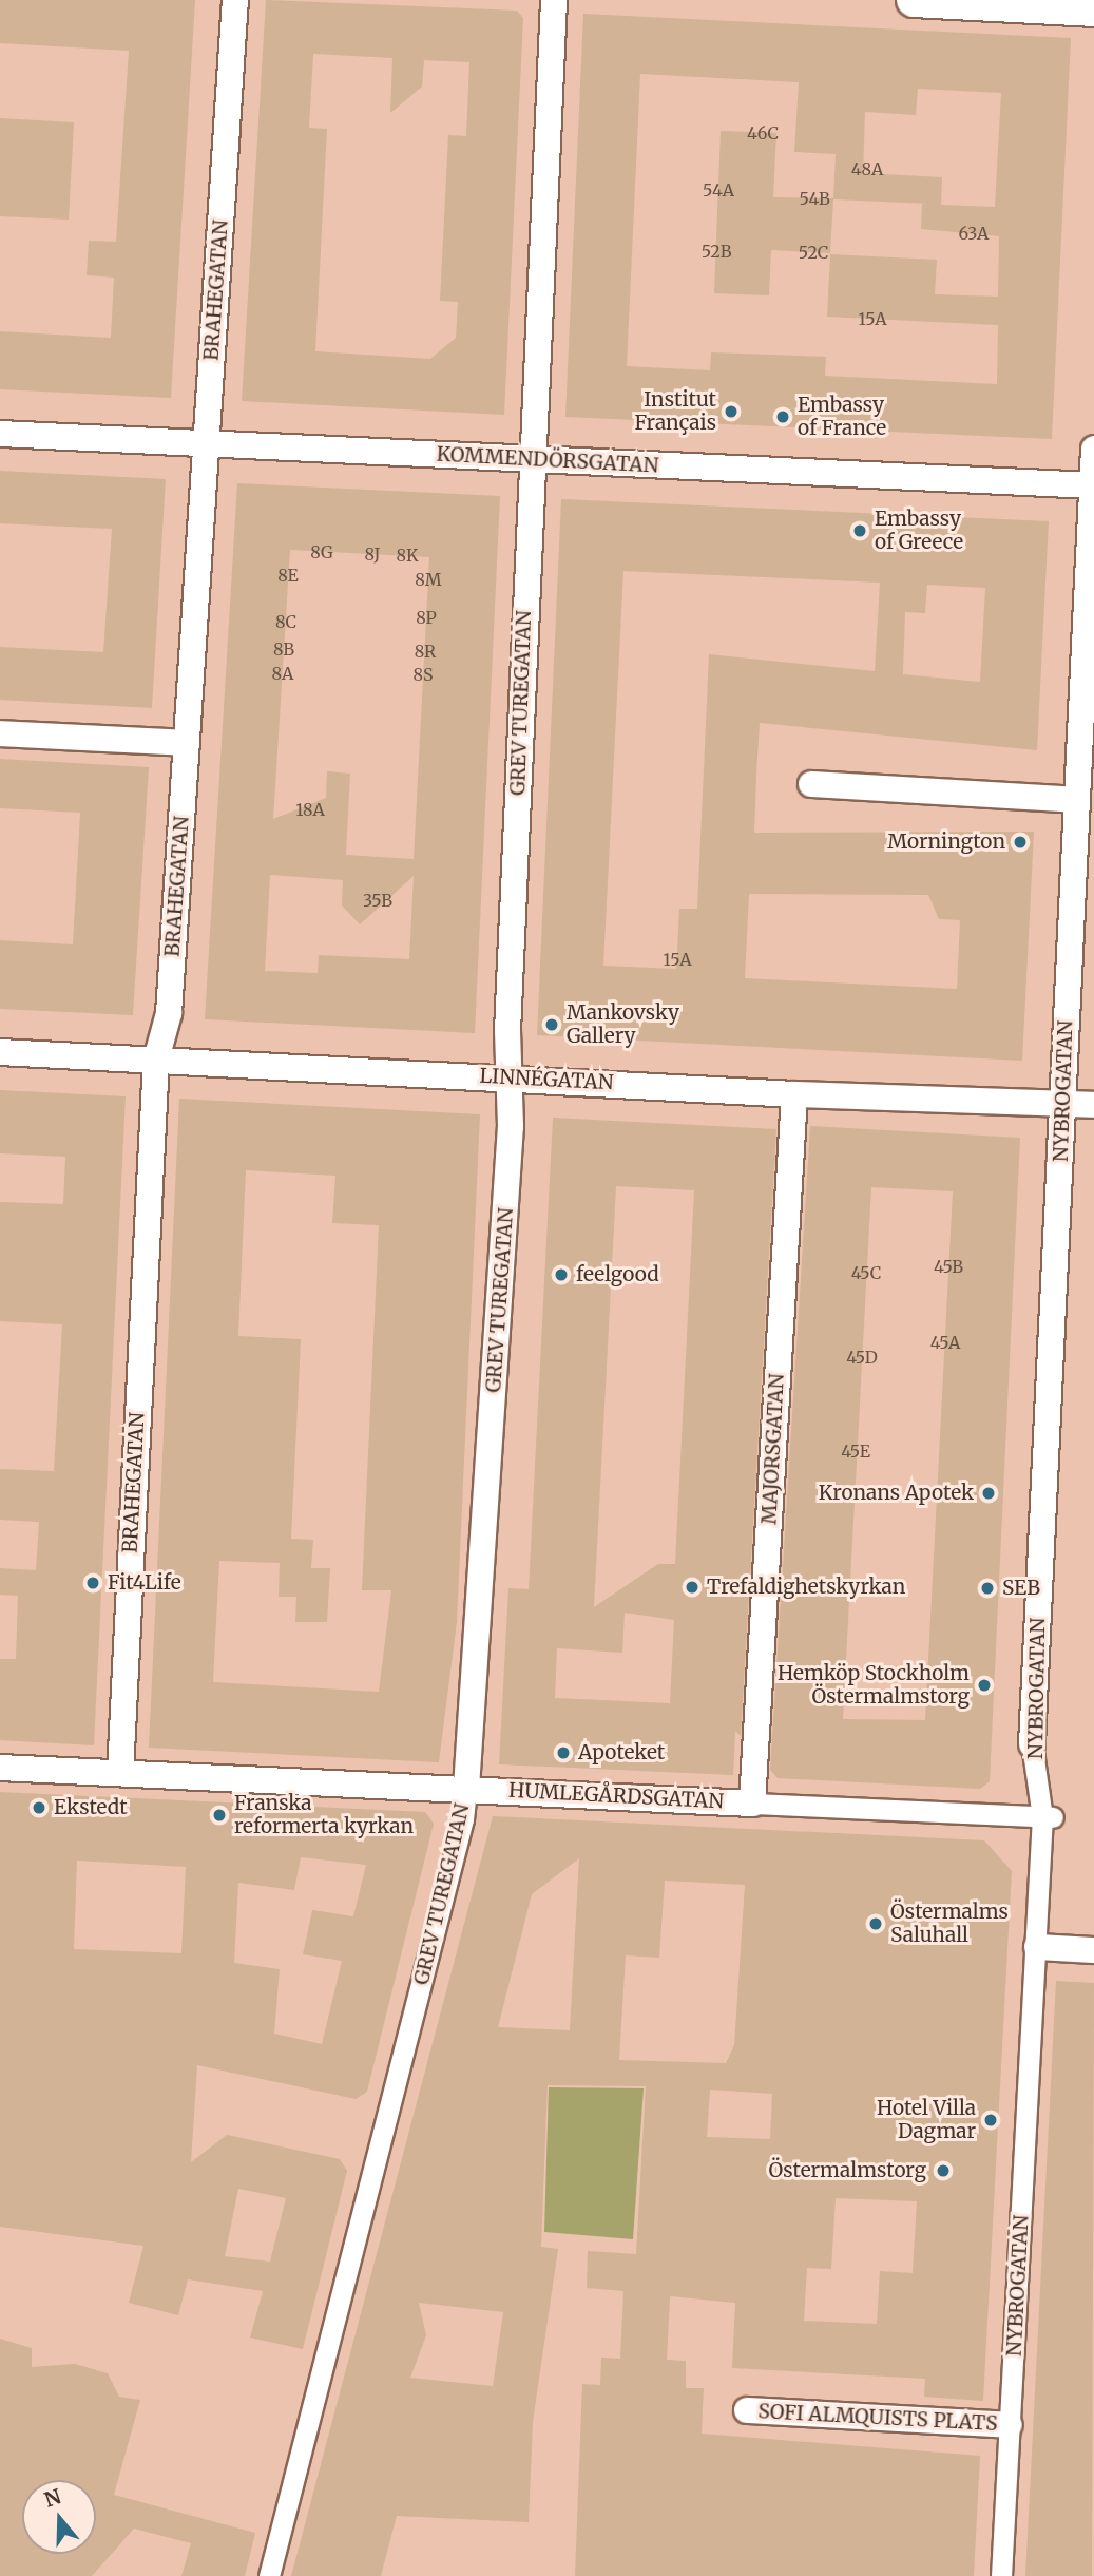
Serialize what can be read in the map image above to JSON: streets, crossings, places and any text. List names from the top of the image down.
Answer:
{
  "streets": {
    "street": [
      "BRAHEGATAN",
      "KOMMENDÖRSGATAN",
      "GREV TUREGATAN",
      "LINNÉGATAN",
      "NYBROGATAN",
      "MAJORSGATAN",
      "HUMLEGÅRDSGATAN",
      "SOFI ALMQUISTS PLATS"
    ]
  },
  "crossings": [
    ["BRAHEGATAN", "KOMMENDÖRSGATAN"],
    ["BRAHEGATAN", "LINNÉGATAN"],
    ["BRAHEGATAN", "HUMLEGÅRDSGATAN"],
    ["KOMMENDÖRSGATAN", "GREV TUREGATAN"],
    ["KOMMENDÖRSGATAN", "NYBROGATAN"],
    ["GREV TUREGATAN", "LINNÉGATAN"],
    ["GREV TUREGATAN", "HUMLEGÅRDSGATAN"],
    ["LINNÉGATAN", "NYBROGATAN"],
    ["LINNÉGATAN", "MAJORSGATAN"],
    ["NYBROGATAN", "HUMLEGÅRDSGATAN"],
    ["NYBROGATAN", "SOFI ALMQUISTS PLATS"],
    ["MAJORSGATAN", "HUMLEGÅRDSGATAN"]
  ],
  "places": [
    "Institut Français",
    "Embassy of France",
    "Embassy of Greece",
    "Mornington",
    "Mankovsky Gallery",
    "feelgood",
    "Kronans Apotek",
    "Fit4Life",
    "Trefaldighetskyrkan",
    "SEB",
    "Hemköp Stockholm Östermalmstorg",
    "Apoteket",
    "Ekstedt",
    "Franska reformerta kyrkan",
    "Östermalms Saluhall",
    "Hotel Villa Dagmar",
    "Östermalmstorg"
  ],
  "house_numbers": [
    "46C",
    "48A",
    "54A",
    "54B",
    "63A",
    "52B",
    "52C",
    "15A",
    "8G",
    "8J",
    "8K",
    "8E",
    "8M",
    "8P",
    "8C",
    "8B",
    "8R",
    "8A",
    "8S",
    "18A",
    "35B",
    "15A",
    "45B",
    "45C",
    "45A",
    "45D",
    "45E"
  ],
  "north": "top"
}
